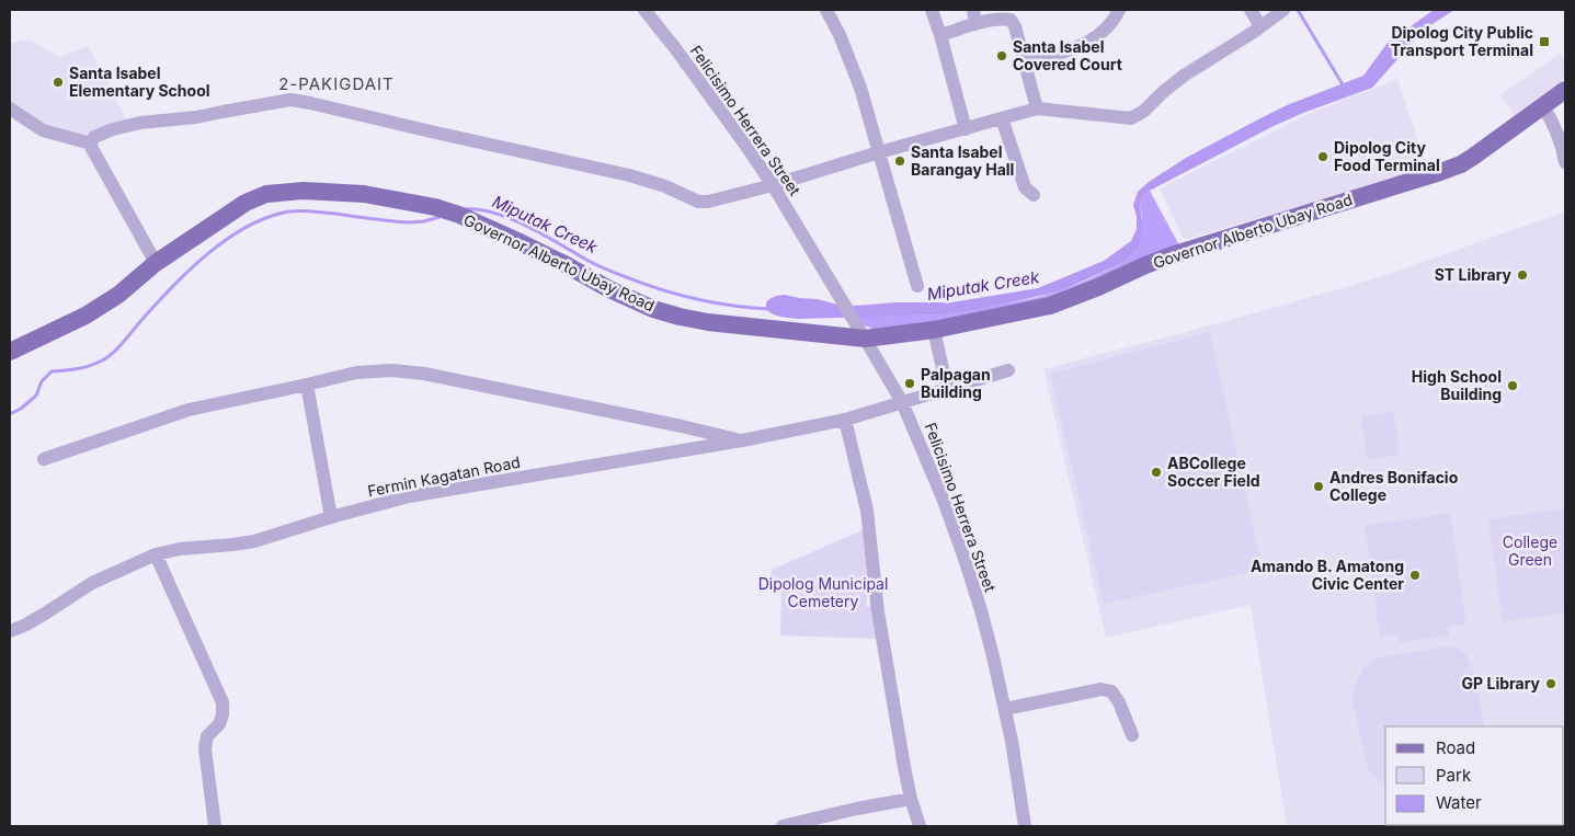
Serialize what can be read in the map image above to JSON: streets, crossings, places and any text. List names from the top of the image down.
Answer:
{
  "streets": {
    "main road": ["Governor Alberto Ubay Road"],
    "street": ["Felicisimo Herrera Street", "Fermin Kagatan Road"]
  },
  "crossings": [
    ["Felicisimo Herrera Street", "Governor Alberto Ubay Road"],
    ["Felicisimo Herrera Street", "Fermin Kagatan Road"]
  ],
  "districts": ["2-PAKIGDAIT"],
  "water": ["Miputak Creek"],
  "parks": ["College Green", "Dipolog Municipal Cemetery"],
  "places": {
    "transit": ["Dipolog City Public Transport Terminal"],
    "other": [
      "Santa Isabel Covered Court",
      "Santa Isabel Elementary School",
      "Dipolog City Food Terminal",
      "Santa Isabel Barangay Hall",
      "ST Library",
      "Palpagan Building",
      "High School Building",
      "ABCollege Soccer Field",
      "Andres Bonifacio College",
      "Amando B. Amatong Civic Center",
      "GP Library"
    ]
  },
  "legend": ["Road", "Park", "Water"]
}
